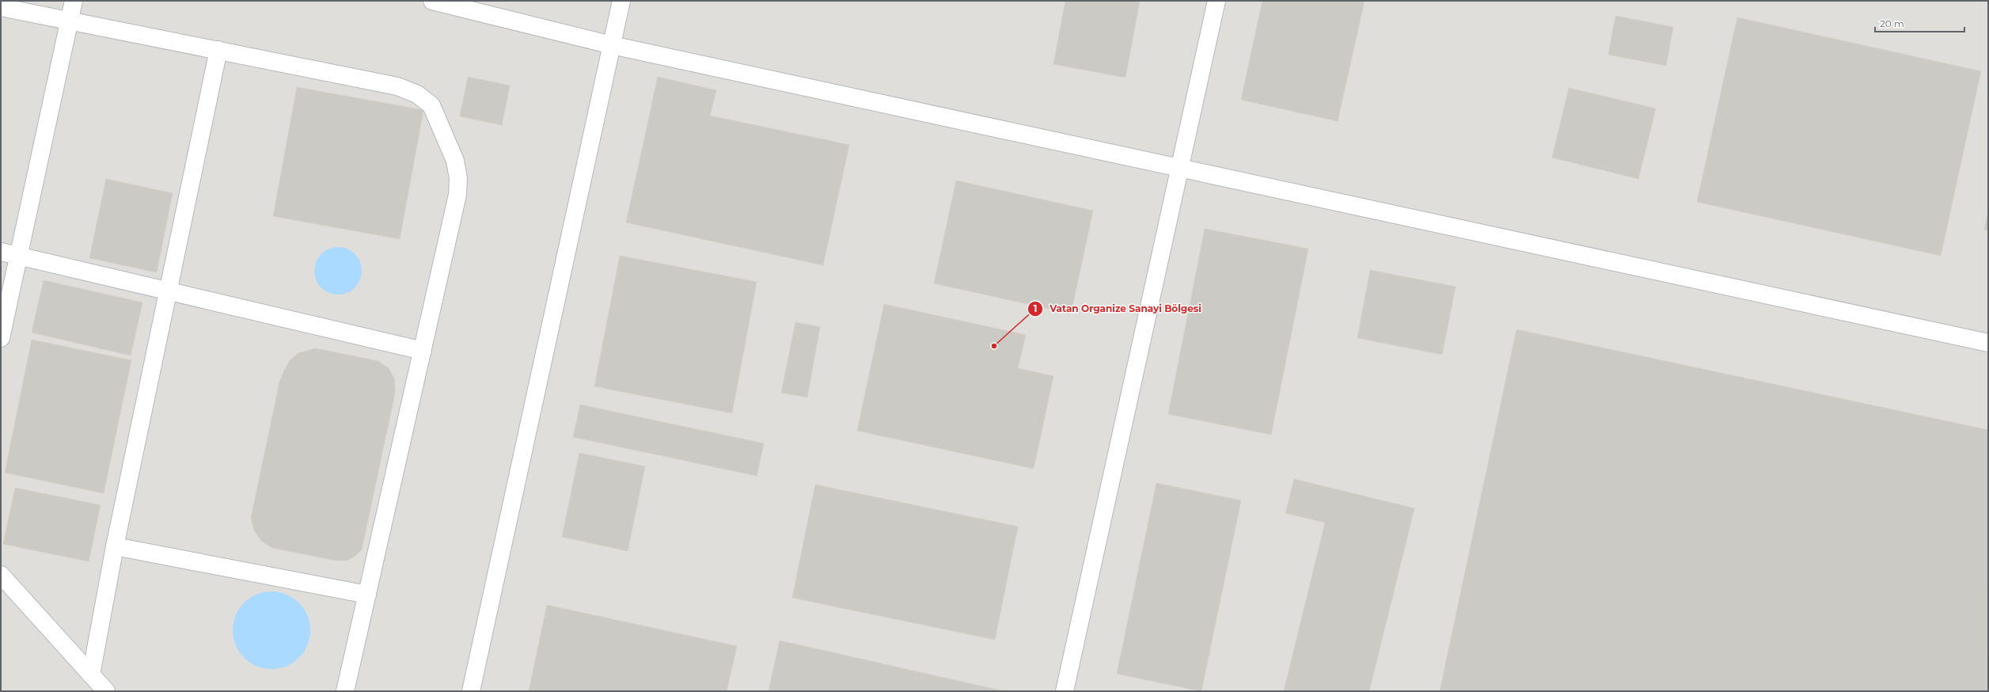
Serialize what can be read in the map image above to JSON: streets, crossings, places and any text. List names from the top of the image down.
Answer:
{
  "places": ["Vatan Organize Sanayi Bölgesi"],
  "scale_bar": "20 m"
}
